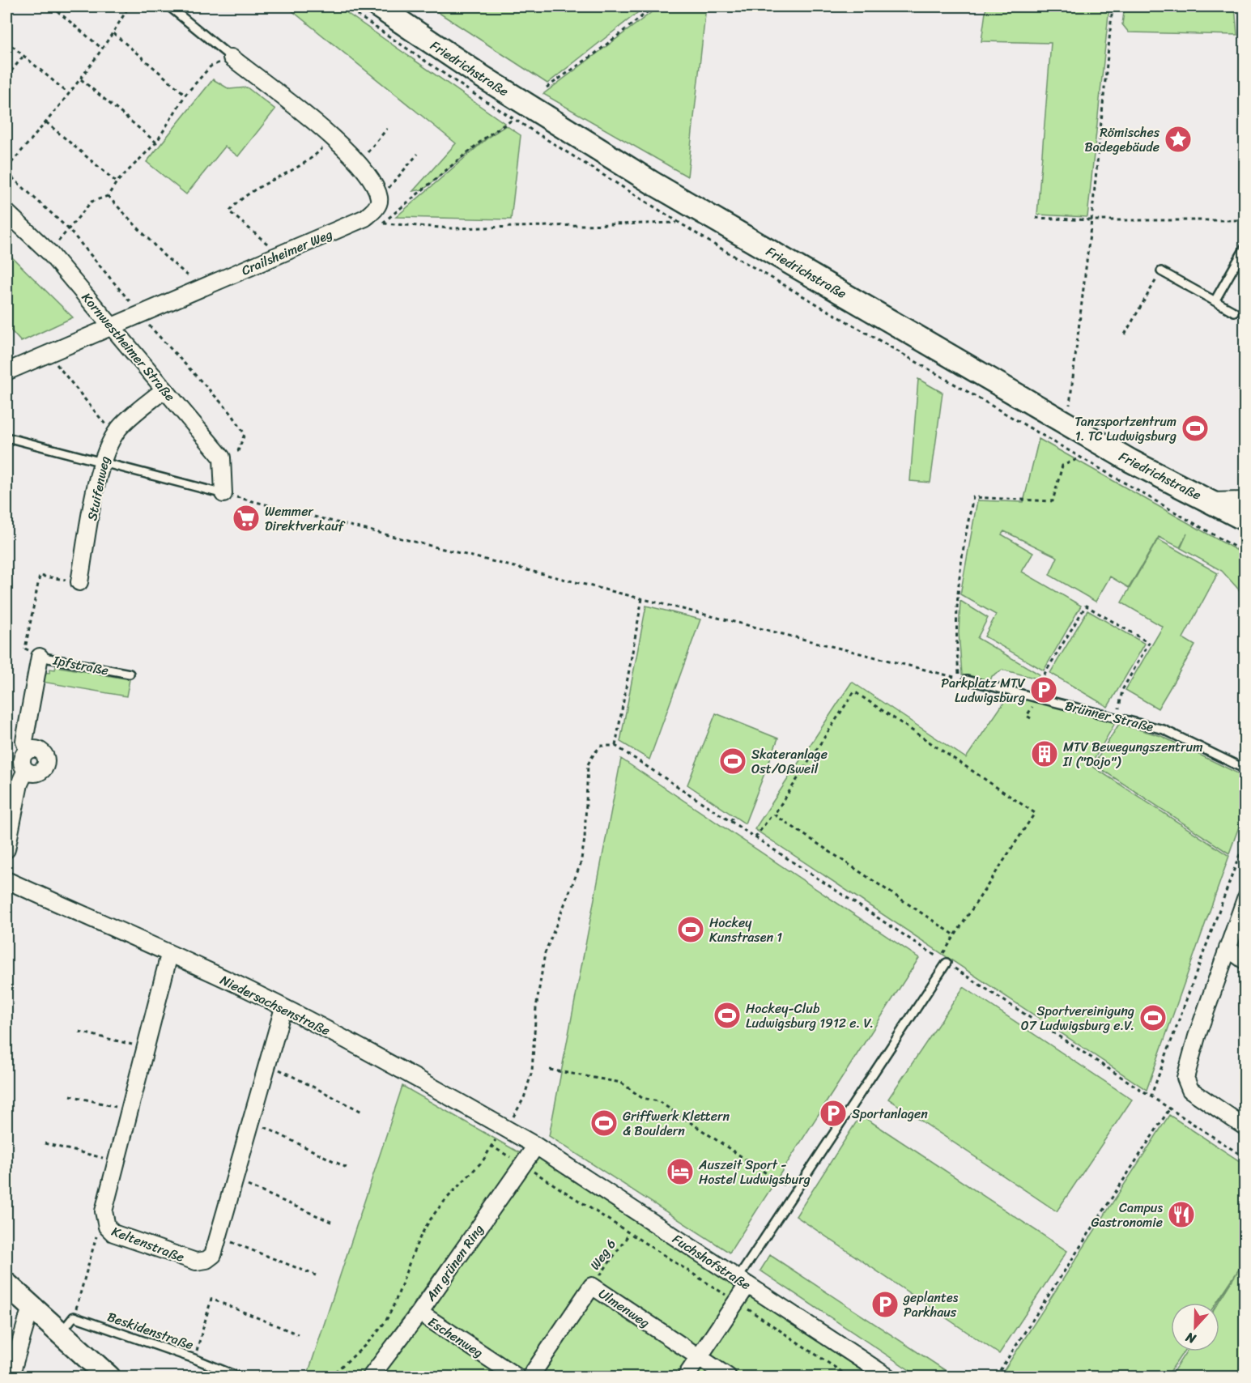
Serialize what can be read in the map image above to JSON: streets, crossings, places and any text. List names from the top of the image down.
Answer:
{
  "streets": {
    "main road": ["Friedrichstraße"],
    "street": [
      "Crailsheimer Weg",
      "Kornwestheimer Straße",
      "Stuifenweg",
      "Ipfstraße",
      "Niedersachsenstraße",
      "Keltenstraße",
      "Fuchshofstraße",
      "Am grünen Ring",
      "Ulmenweg",
      "Eschenweg"
    ],
    "lane": ["Brünner Straße", "Beskidenstraße"],
    "path": ["Weg 6"]
  },
  "crossings": [
    ["Crailsheimer Weg", "Kornwestheimer Straße"],
    ["Kornwestheimer Straße", "Stuifenweg"],
    ["Niedersachsenstraße", "Keltenstraße"],
    ["Niedersachsenstraße", "Fuchshofstraße"],
    ["Niedersachsenstraße", "Am grünen Ring"],
    ["Weg 6", "Ulmenweg"],
    ["Fuchshofstraße", "Am grünen Ring"],
    ["Am grünen Ring", "Eschenweg"]
  ],
  "places": {
    "place": ["Römisches Badegebäude"],
    "sports": [
      "Tanzsportzentrum 1. TC Ludwigsburg",
      "Skateranlage Ost/Oßweil",
      "Hockey Kunstrasen 1",
      "Hockey-Club Ludwigsburg 1912 e. V.",
      "Sportvereinigung 07 Ludwigsburg e.V.",
      "Griffwerk Klettern & Bouldern"
    ],
    "supermarket": ["Wemmer Direktverkauf"],
    "parking": ["Parkplatz MTV Ludwigsburg", "Sportanlagen", "geplantes Parkhaus"],
    "building": ["MTV Bewegungszentrum II (\"Dojo\")"],
    "hotel": ["Auszeit Sport - Hostel Ludwigsburg"],
    "restaurant": ["Campus Gastronomie"]
  },
  "north": "bottom"
}
